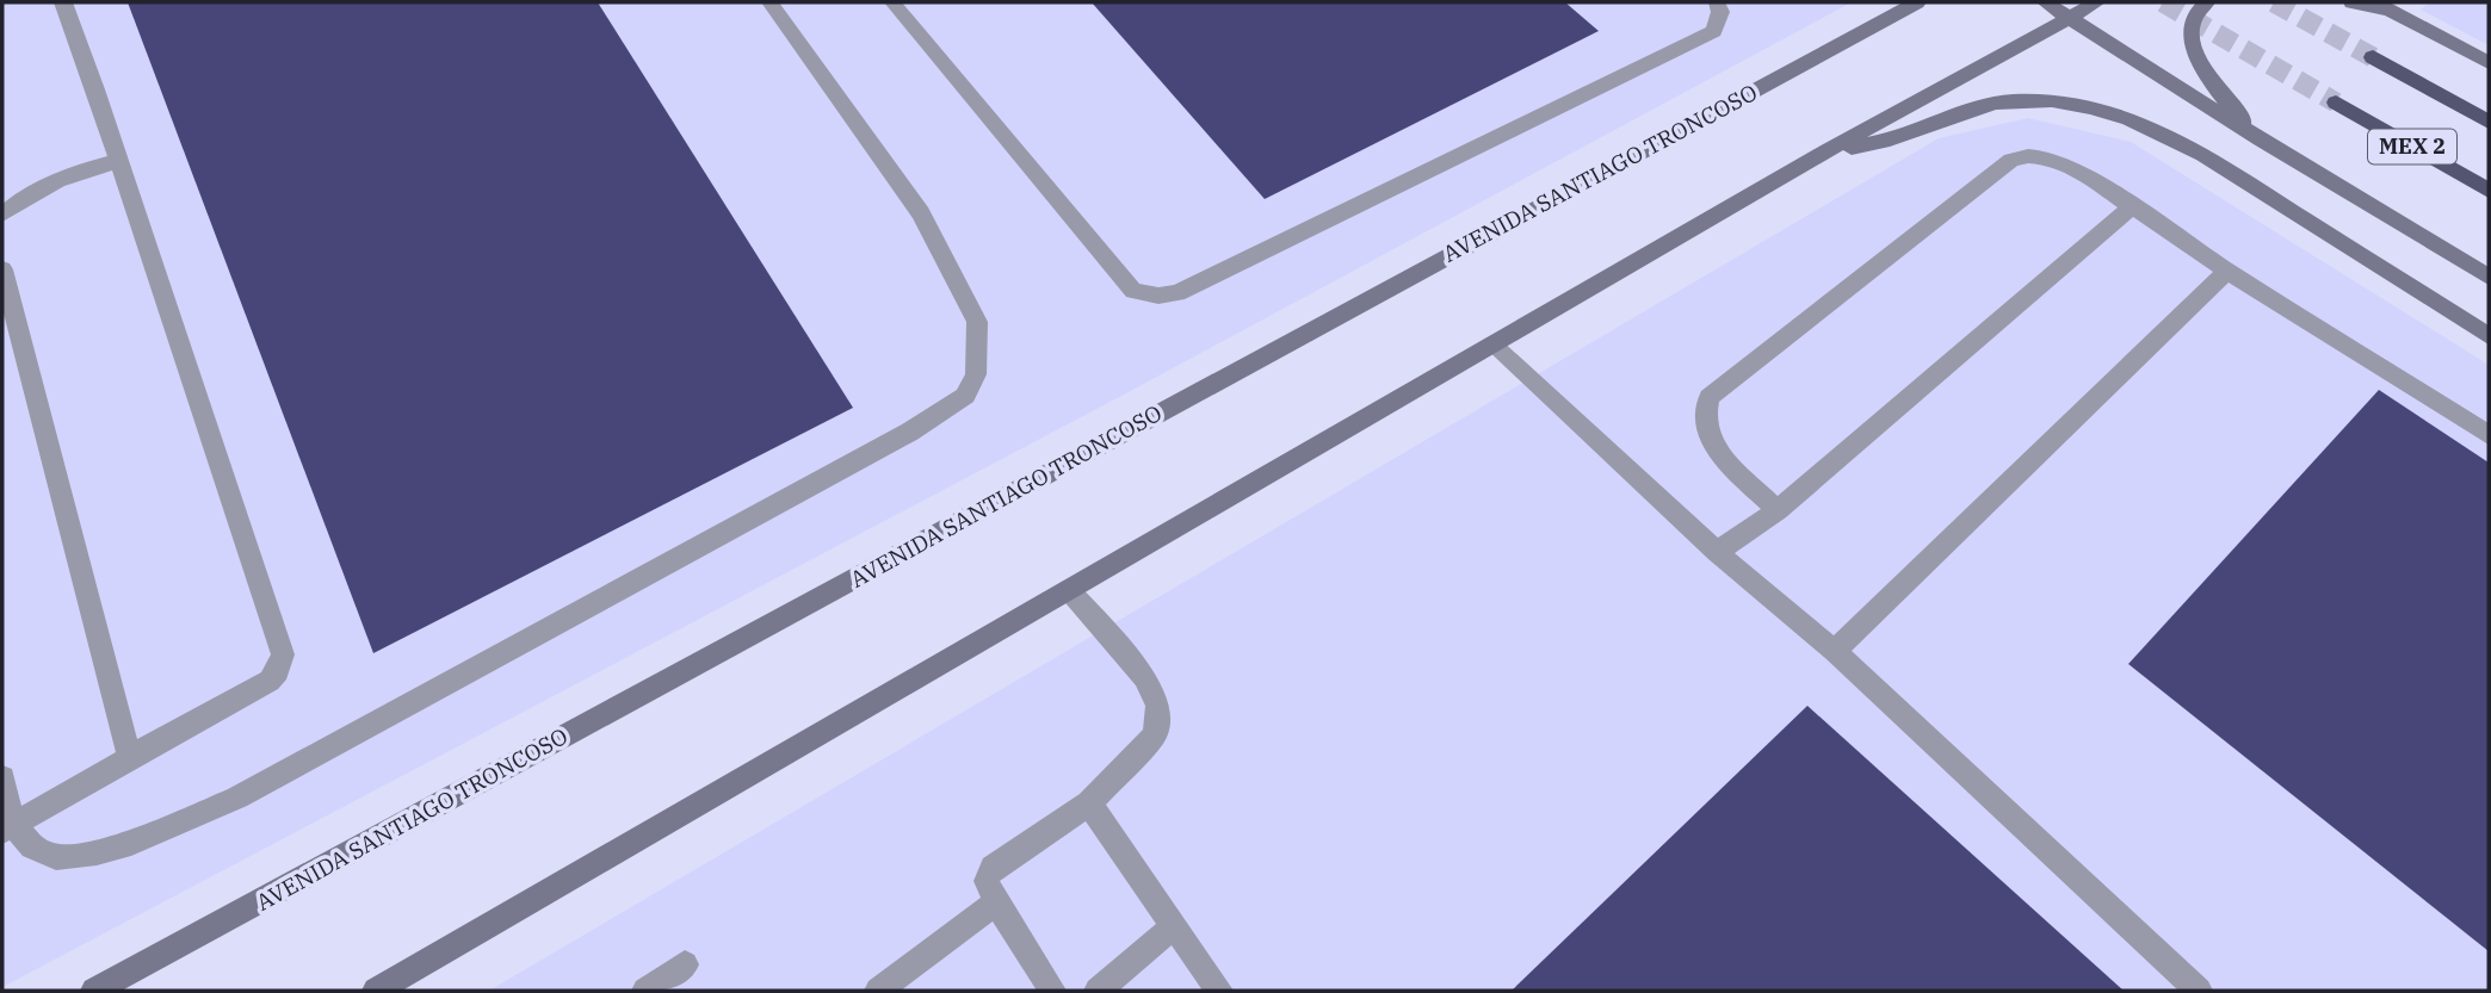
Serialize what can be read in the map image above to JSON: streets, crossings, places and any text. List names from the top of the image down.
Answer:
{
  "streets": {
    "highway": ["MEX 2"],
    "main road": ["AVENIDA SANTIAGO TRONCOSO"]
  }
}
